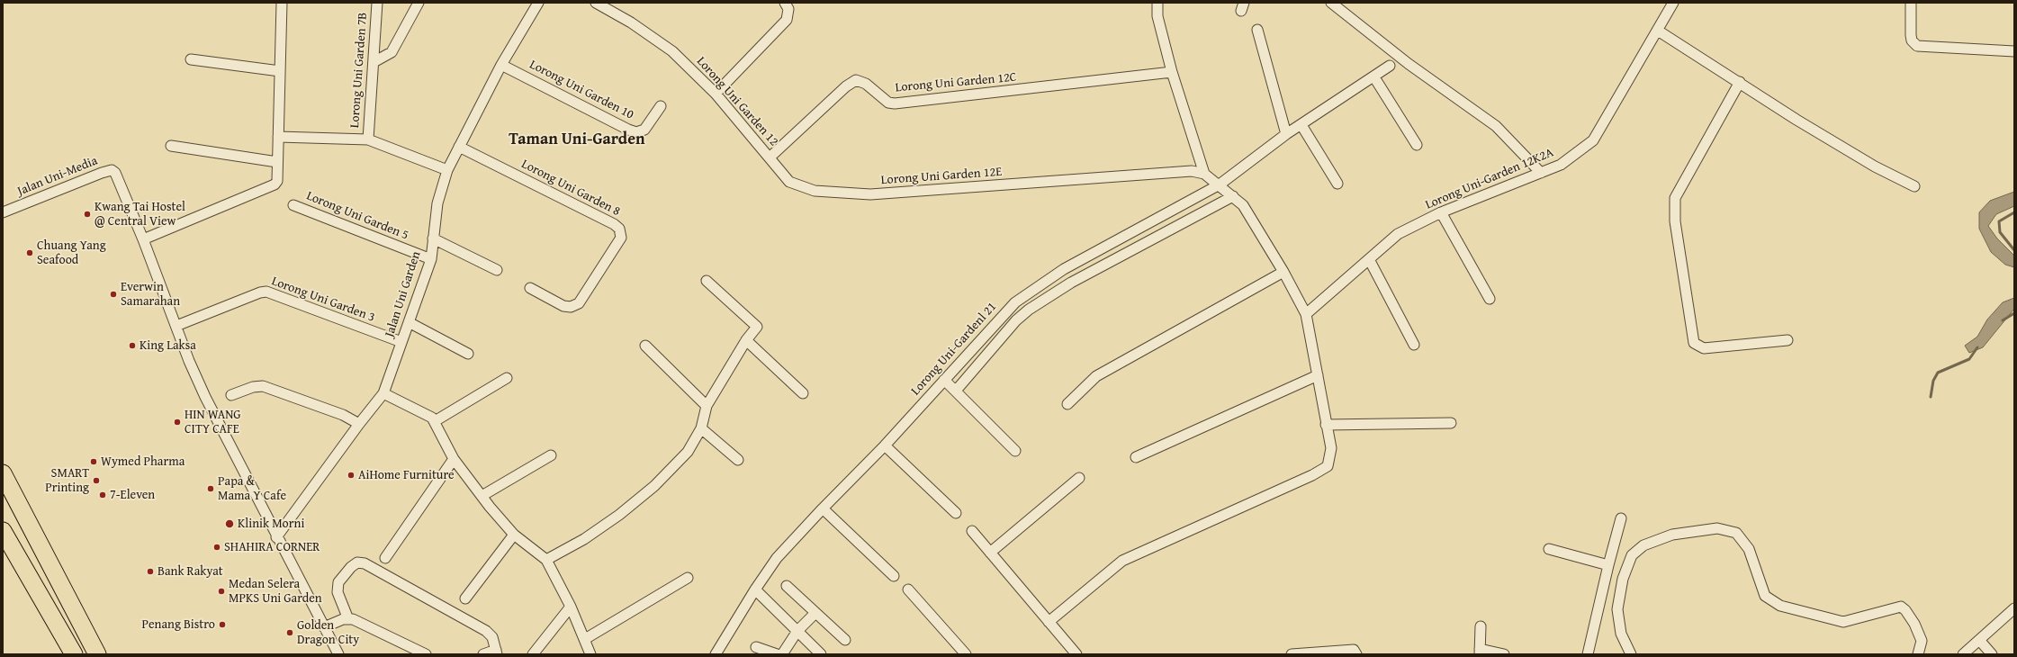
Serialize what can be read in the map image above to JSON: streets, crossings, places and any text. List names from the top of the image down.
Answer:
{
  "streets": {
    "street": [
      "Lorong Uni Garden 7B",
      "Lorong Uni Garden 12C",
      "Lorong Uni Garden 10",
      "Lorong Uni Garden 12",
      "Jalan Uni-Media",
      "Lorong Uni Garden 12E",
      "Lorong Uni-Garden 12K2A",
      "Lorong Uni Garden 8",
      "Lorong Uni Garden 5",
      "Jalan Uni Garden",
      "Lorong Uni Garden 3",
      "Lorong Uni-Gardenl 21"
    ]
  },
  "crossings": [
    ["Lorong Uni Garden 12C", "Lorong Uni Garden 12"],
    ["Lorong Uni Garden 10", "Jalan Uni Garden"],
    ["Lorong Uni Garden 12", "Lorong Uni Garden 12E"],
    ["Lorong Uni Garden 8", "Jalan Uni Garden"],
    ["Lorong Uni Garden 5", "Jalan Uni Garden"],
    ["Jalan Uni Garden", "Lorong Uni Garden 3"]
  ],
  "districts": ["Taman Uni-Garden"],
  "places": [
    "Kwang Tai Hostel @ Central View",
    "Chuang Yang Seafood",
    "Everwin Samarahan",
    "King Laksa",
    "HIN WANG CITY CAFE",
    "Wymed Pharma",
    "AiHome Furniture",
    "SMART Printing",
    "Papa & Mama Y Cafe",
    "7-Eleven",
    "Klinik Morni",
    "SHAHIRA CORNER",
    "Bank Rakyat",
    "Medan Selera MPKS Uni Garden",
    "Penang Bistro",
    "Golden Dragon City"
  ]
}
